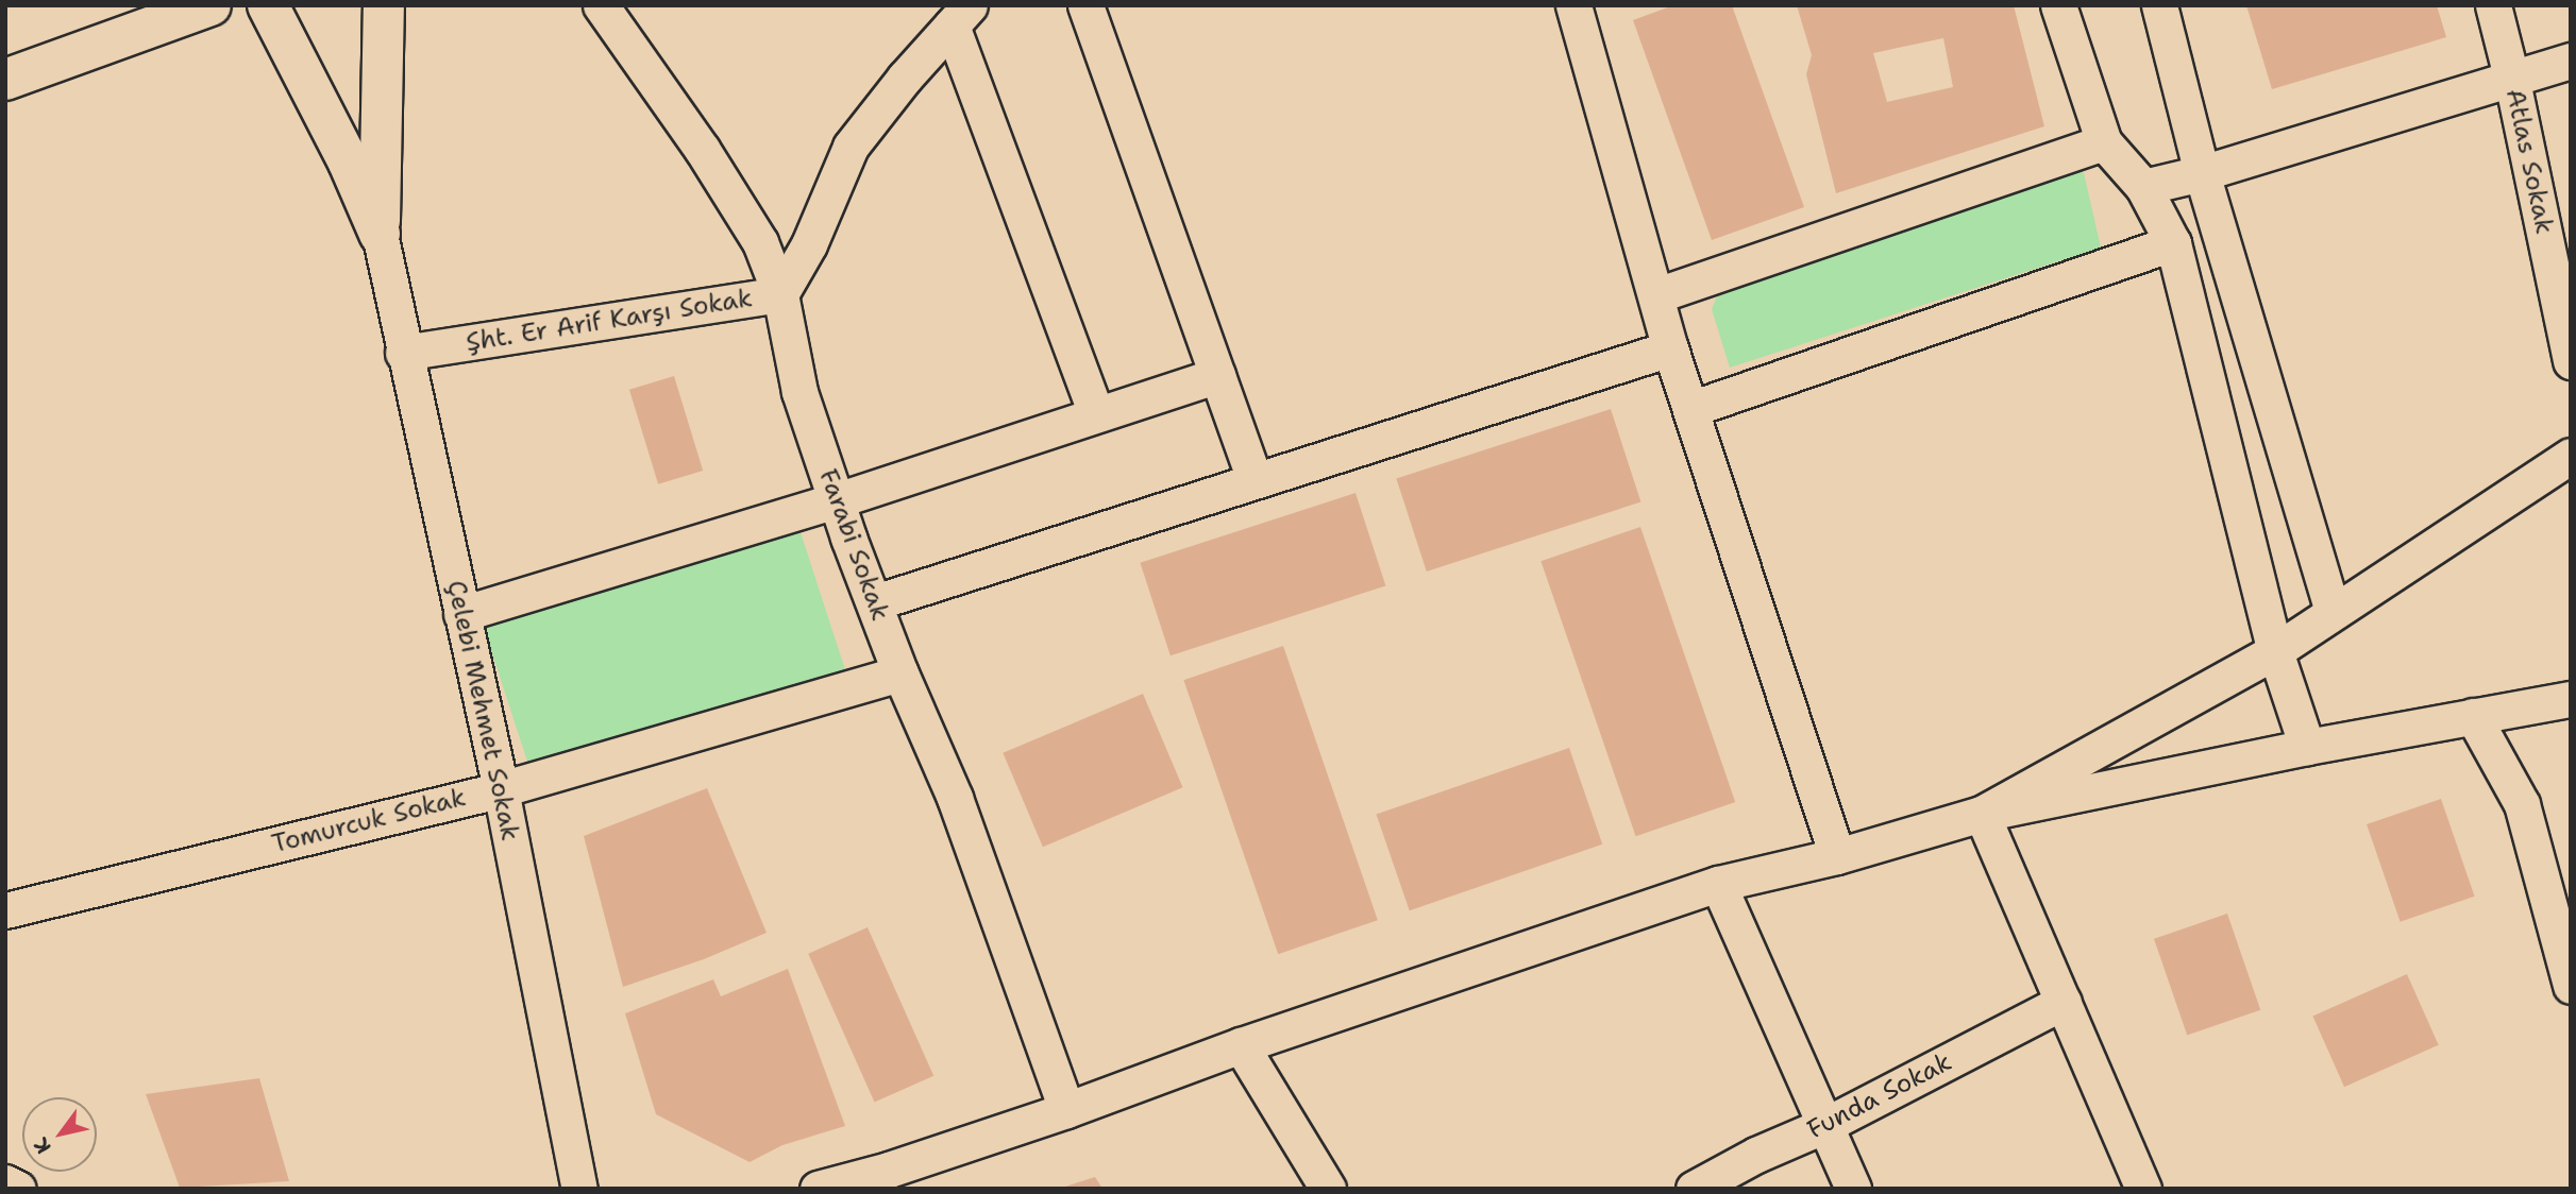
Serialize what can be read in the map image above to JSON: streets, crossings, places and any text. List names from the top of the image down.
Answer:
{
  "streets": {
    "street": [
      "Atlas Sokak",
      "Şht. Er Arif Karşı Sokak",
      "Farabi Sokak",
      "Çelebi Mehmet Sokak",
      "Tomurcuk Sokak",
      "Funda Sokak"
    ]
  },
  "crossings": [
    ["Şht. Er Arif Karşı Sokak", "Farabi Sokak"],
    ["Şht. Er Arif Karşı Sokak", "Çelebi Mehmet Sokak"],
    ["Farabi Sokak", "Tomurcuk Sokak"],
    ["Çelebi Mehmet Sokak", "Tomurcuk Sokak"]
  ],
  "north": "bottom left"
}
